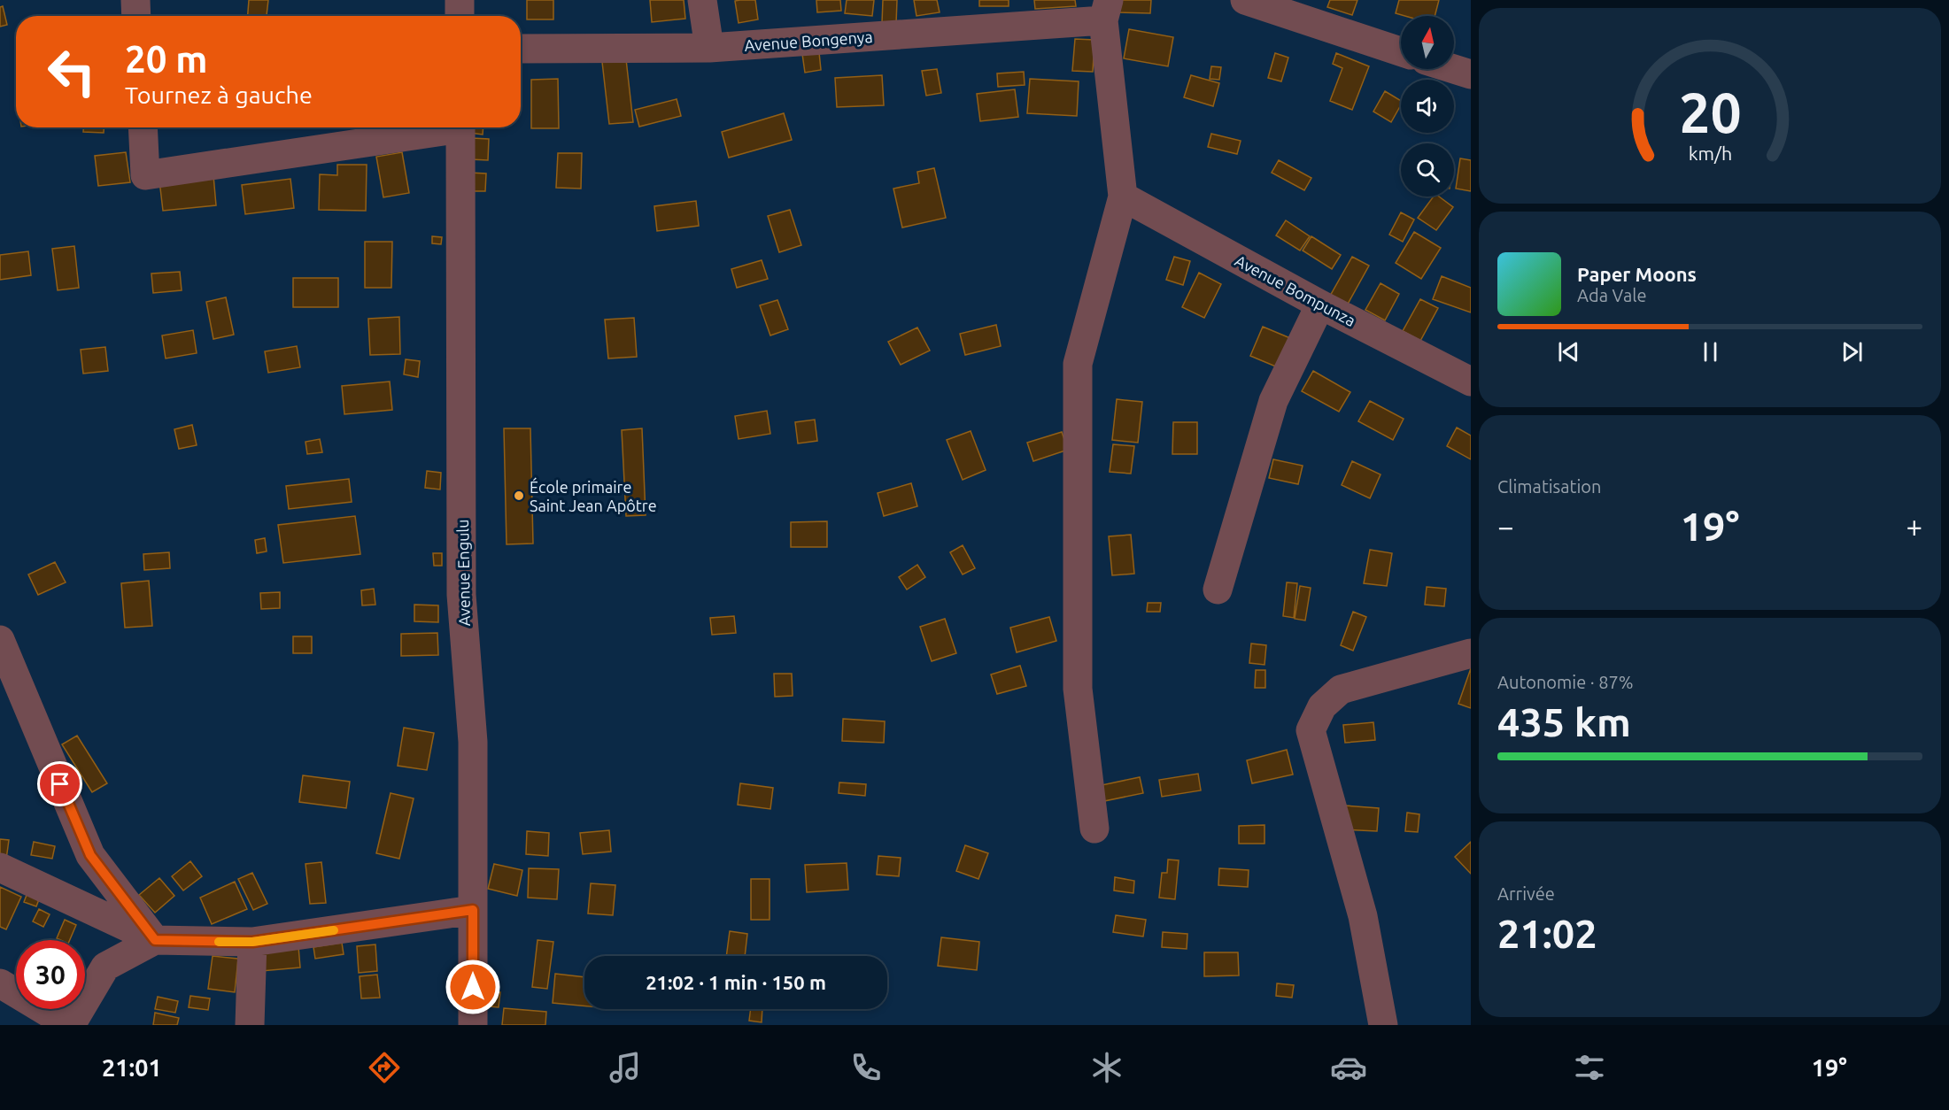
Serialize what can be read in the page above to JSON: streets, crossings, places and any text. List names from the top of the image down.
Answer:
{
  "streets": {
    "street": ["Avenue Bongenya", "Avenue Bompunza", "Avenue Engulu"]
  },
  "places": ["École primaire Saint Jean Apôtre"],
  "north": "top",
  "page": {
    "turn": ["20 m", "Tournez à gauche"],
    "song": ["Paper Moons", "Ada Vale"],
    "tile": [
      "Climatisation",
      ["Autonomie · 87%", "435 km"],
      ["Arrivée", "21:02"]
    ],
    "heat": ["−", "19°", "+"],
    "limit": "30",
    "trip": "21:02 · 1 min · 150 m",
    "tabs": ["21:01", "19°"],
    "gauge": ["20", "km/h"]
  }
}
